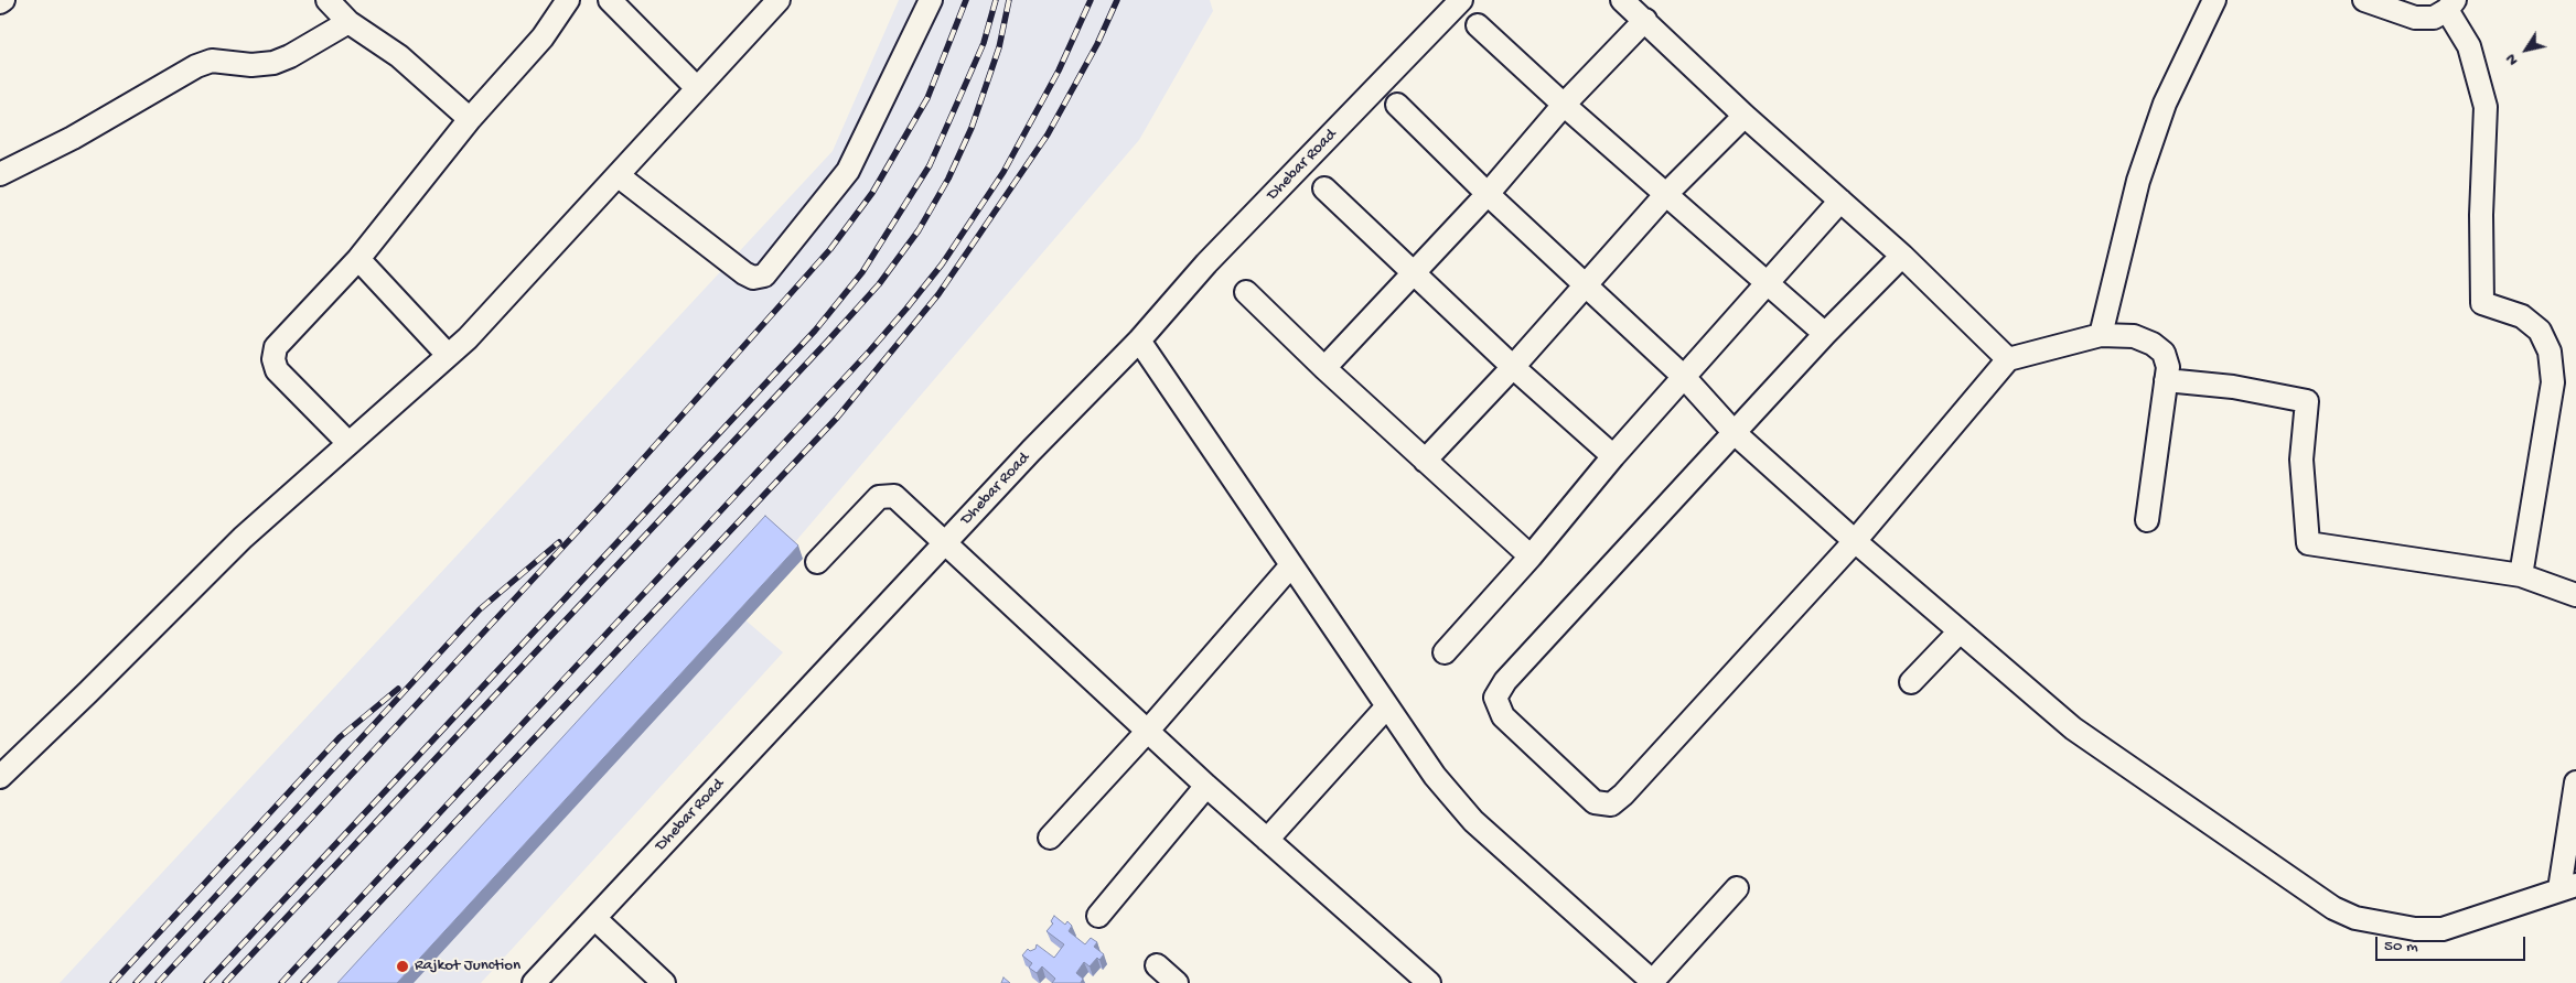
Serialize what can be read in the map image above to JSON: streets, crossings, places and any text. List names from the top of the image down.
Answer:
{
  "streets": {
    "street": ["Dhebar Road"]
  },
  "places": ["Rajkot Junction"],
  "scale_bar": "50 m",
  "north": "bottom left"
}
